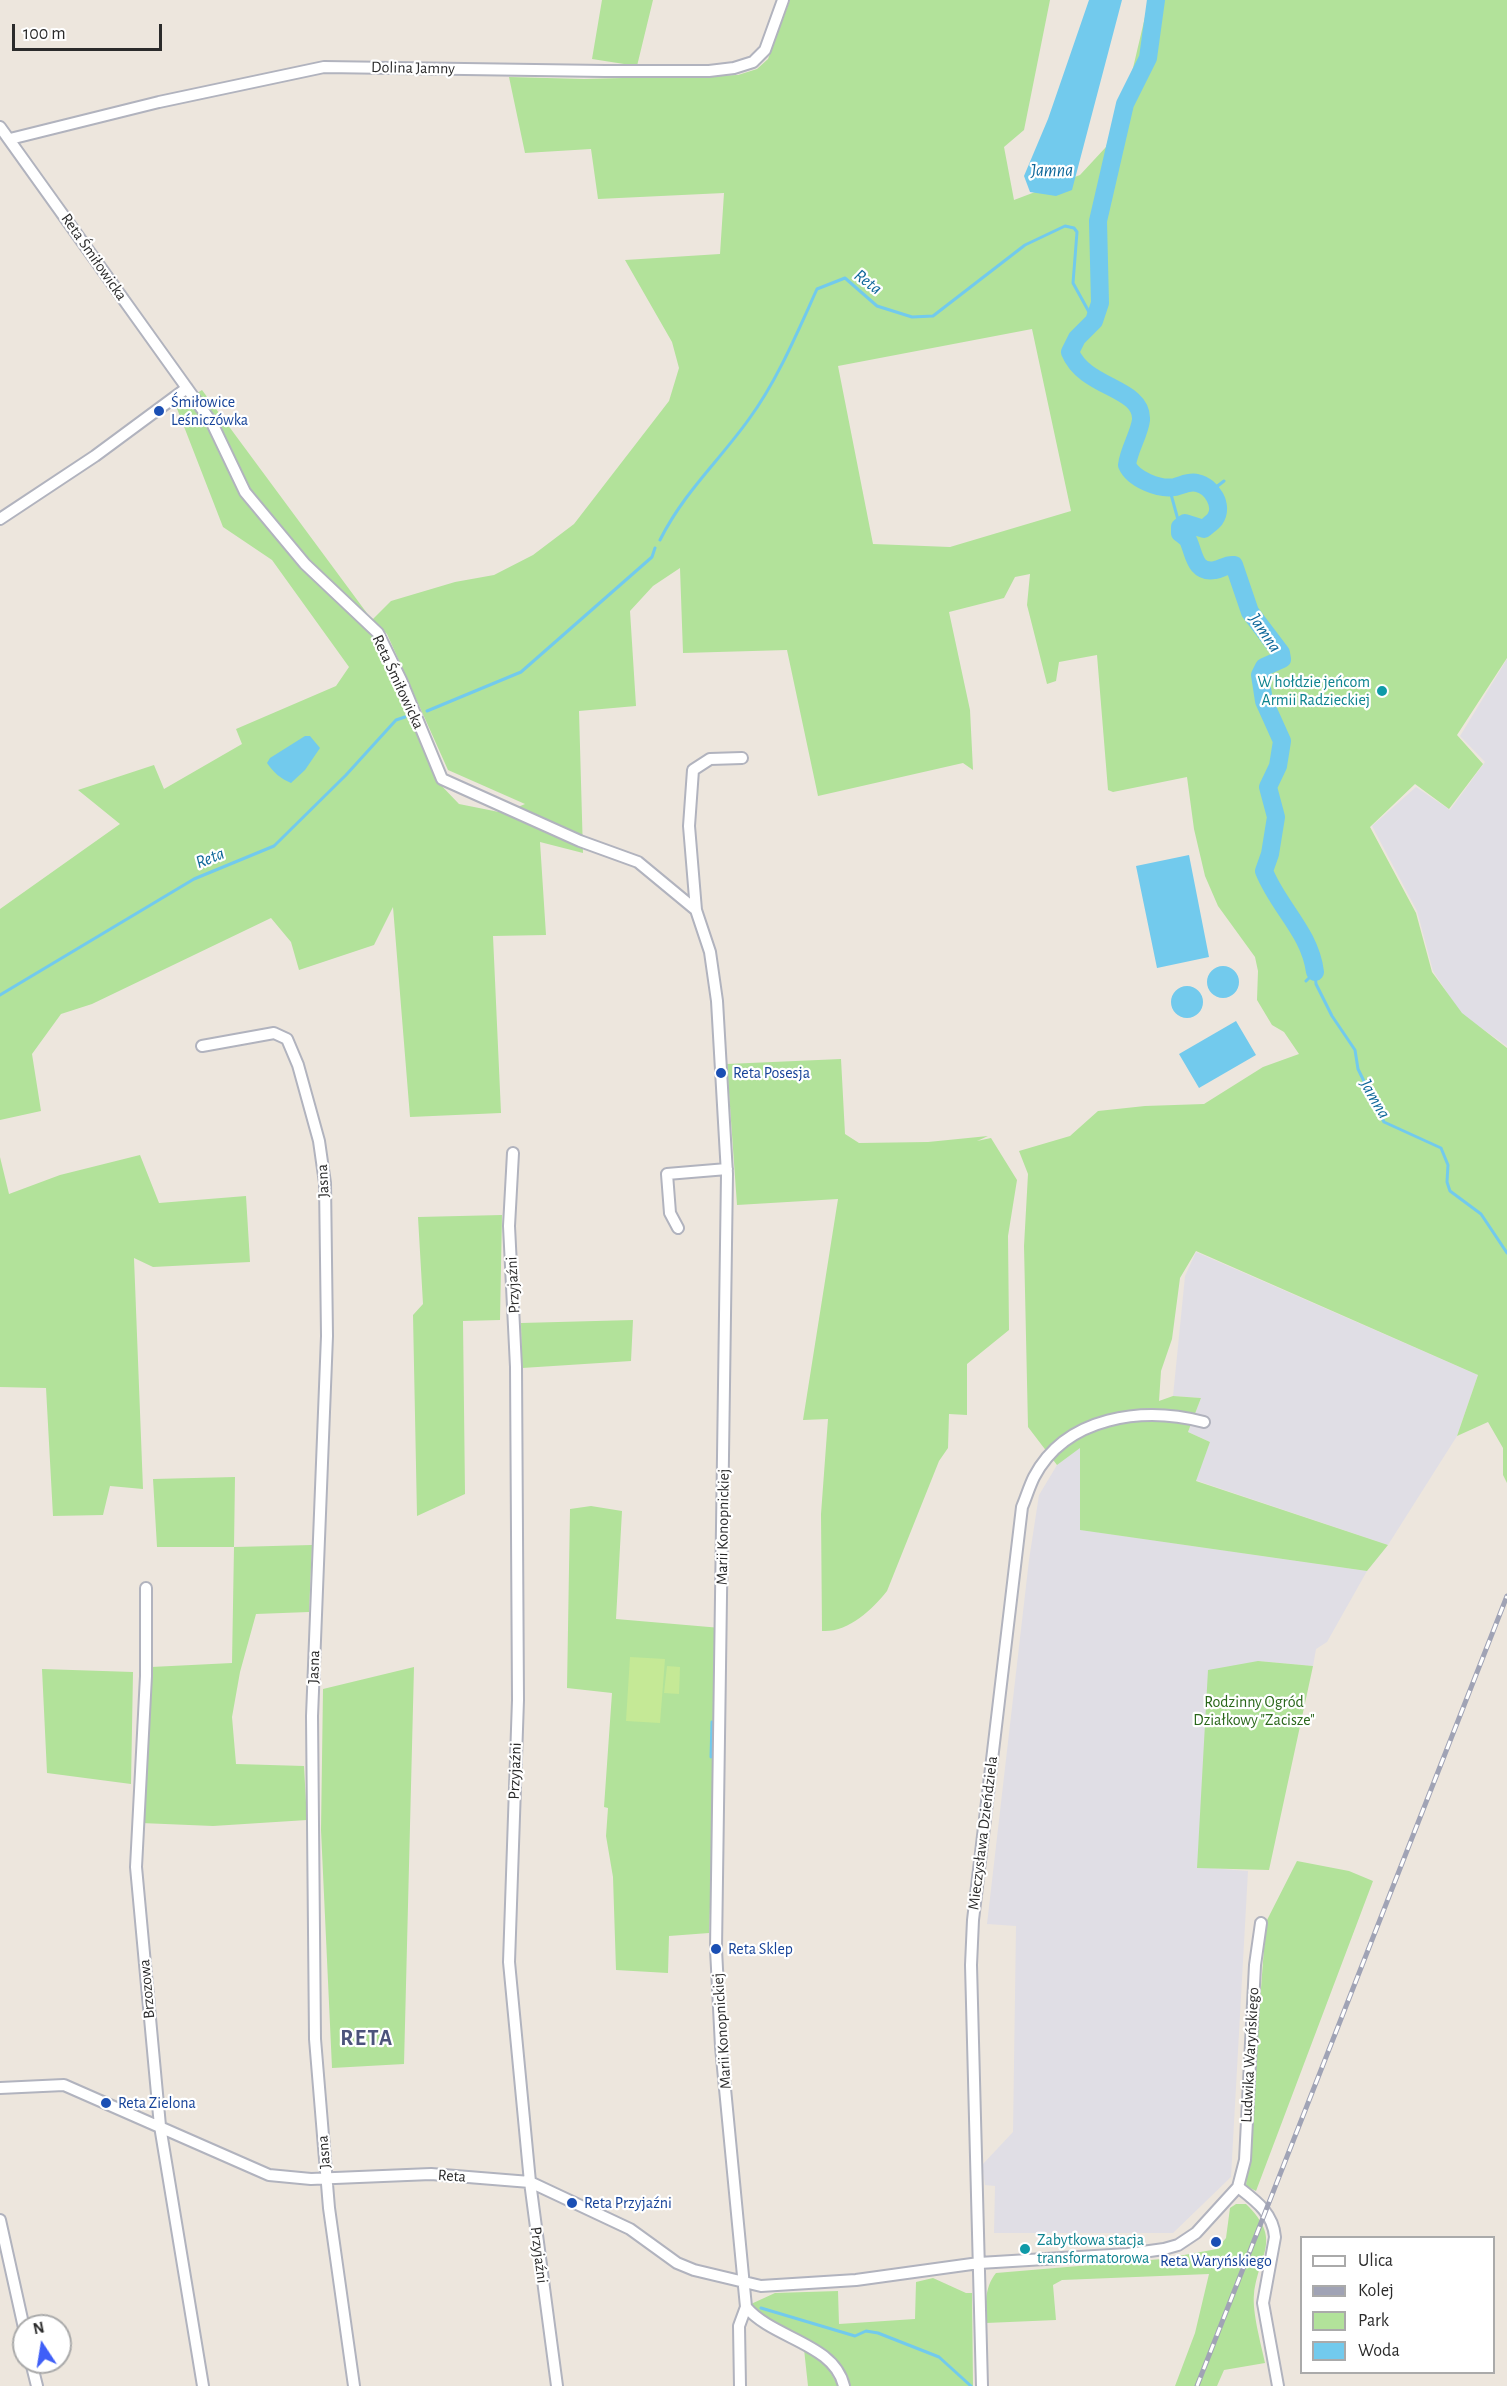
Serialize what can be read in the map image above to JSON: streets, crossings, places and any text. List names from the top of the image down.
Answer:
{
  "streets": {
    "street": [
      "Dolina Jamny",
      "Reta Śmiłowicka",
      "Jasna",
      "Przyjaźni",
      "Marii Konopnickiej",
      "Mieczysława Dzieńdziela",
      "Brzozowa",
      "Ludwika Waryńskiego",
      "Reta"
    ]
  },
  "crossings": [
    ["Dolina Jamny", "Reta Śmiłowicka"],
    ["Reta Śmiłowicka", "Marii Konopnickiej"],
    ["Jasna", "Reta"],
    ["Przyjaźni", "Reta"],
    ["Marii Konopnickiej", "Ludwika Waryńskiego"],
    ["Marii Konopnickiej", "Reta"],
    ["Mieczysława Dzieńdziela", "Ludwika Waryńskiego"],
    ["Brzozowa", "Reta"],
    ["Ludwika Waryńskiego", "Reta"]
  ],
  "districts": ["RETA"],
  "water": ["Jamna", "Reta"],
  "parks": ["Rodzinny Ogród Działkowy \"Zacisze\""],
  "places": [
    "Śmiłowice Leśniczówka",
    "W hołdzie jeńcom Armii Radzieckiej",
    "Reta Posesja",
    "Reta Sklep",
    "Reta Zielona",
    "Reta Przyjaźni",
    "Reta Waryńskiego",
    "Zabytkowa stacja transformatorowa"
  ],
  "legend": [
    "Ulica",
    "Kolej",
    "Park",
    "Woda"
  ],
  "scale_bar": "100 m",
  "north": "top"
}
